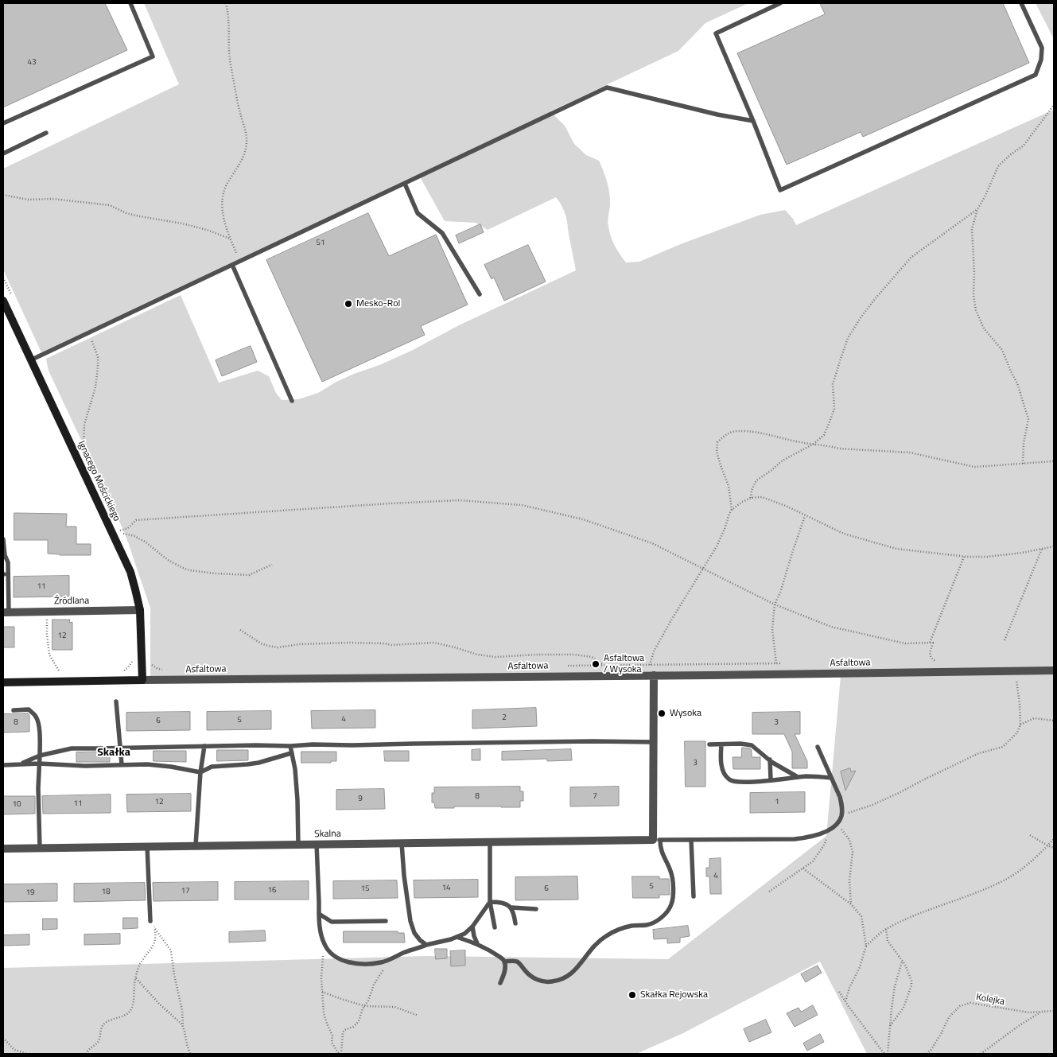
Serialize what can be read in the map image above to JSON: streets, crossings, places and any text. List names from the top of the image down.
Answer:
{
  "streets": {
    "street": [
      "Ignacego Mościckiego",
      "Źródlana",
      "Asfaltowa",
      "Skalna"
    ],
    "path": ["Kolejka"]
  },
  "crossings": [
    ["Ignacego Mościckiego", "Źródlana"],
    ["Ignacego Mościckiego", "Asfaltowa"]
  ],
  "districts": ["Skałka"],
  "places": [
    "Mesko-Rol",
    "Asfaltowa / Wysoka",
    "Wysoka",
    "Skałka Rejowska"
  ],
  "house_numbers": [
    "43",
    "51",
    "11",
    "12",
    "2",
    "4",
    "5",
    "6",
    "8",
    "3",
    "3",
    "8",
    "7",
    "9",
    "12",
    "1",
    "11",
    "10",
    "4",
    "5",
    "14",
    "15",
    "6",
    "16",
    "17",
    "18",
    "19"
  ]
}
